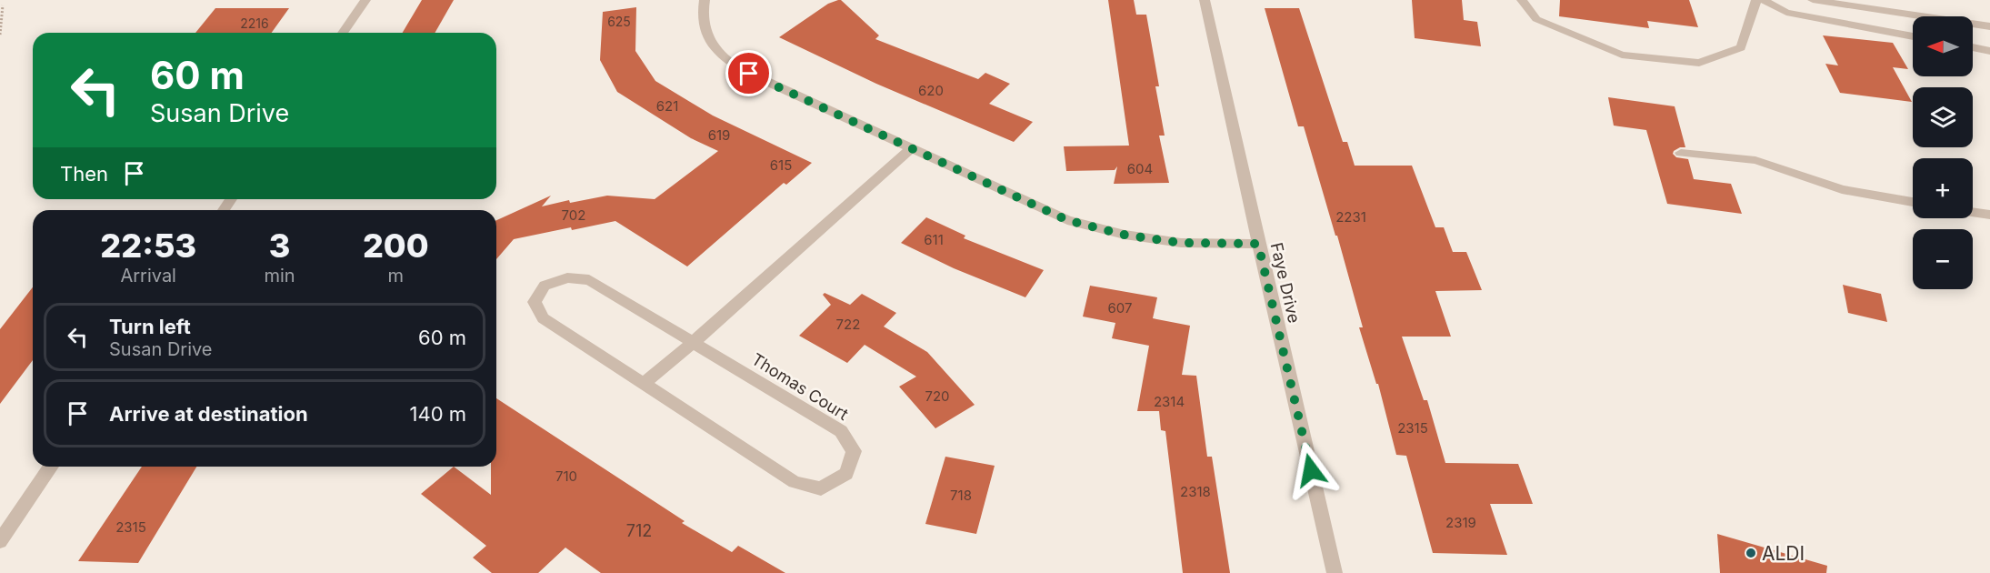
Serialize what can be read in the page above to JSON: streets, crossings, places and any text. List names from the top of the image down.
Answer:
{
  "streets": {
    "street": ["Faye Drive", "Thomas Court"]
  },
  "places": ["ALDI"],
  "house_numbers": [
    "625",
    "2216",
    "620",
    "621",
    "619",
    "615",
    "604",
    "702",
    "2231",
    "611",
    "607",
    "722",
    "720",
    "2314",
    "2315",
    "710",
    "2318",
    "718",
    "2319",
    "2315",
    "712"
  ],
  "north": "left",
  "page": {
    "map_buttons": ["+", "−"],
    "turn": ["60 m", "Susan Drive"],
    "then": "Then",
    "eta": [
      "22:53",
      "Arrival",
      "3",
      "min",
      "200",
      "m"
    ],
    "list": [
      {
        "name": "Turn left",
        "note": "Susan Drive",
        "value": "60 m"
      },
      {
        "name": "Arrive at destination",
        "value": "140 m"
      }
    ]
  }
}
